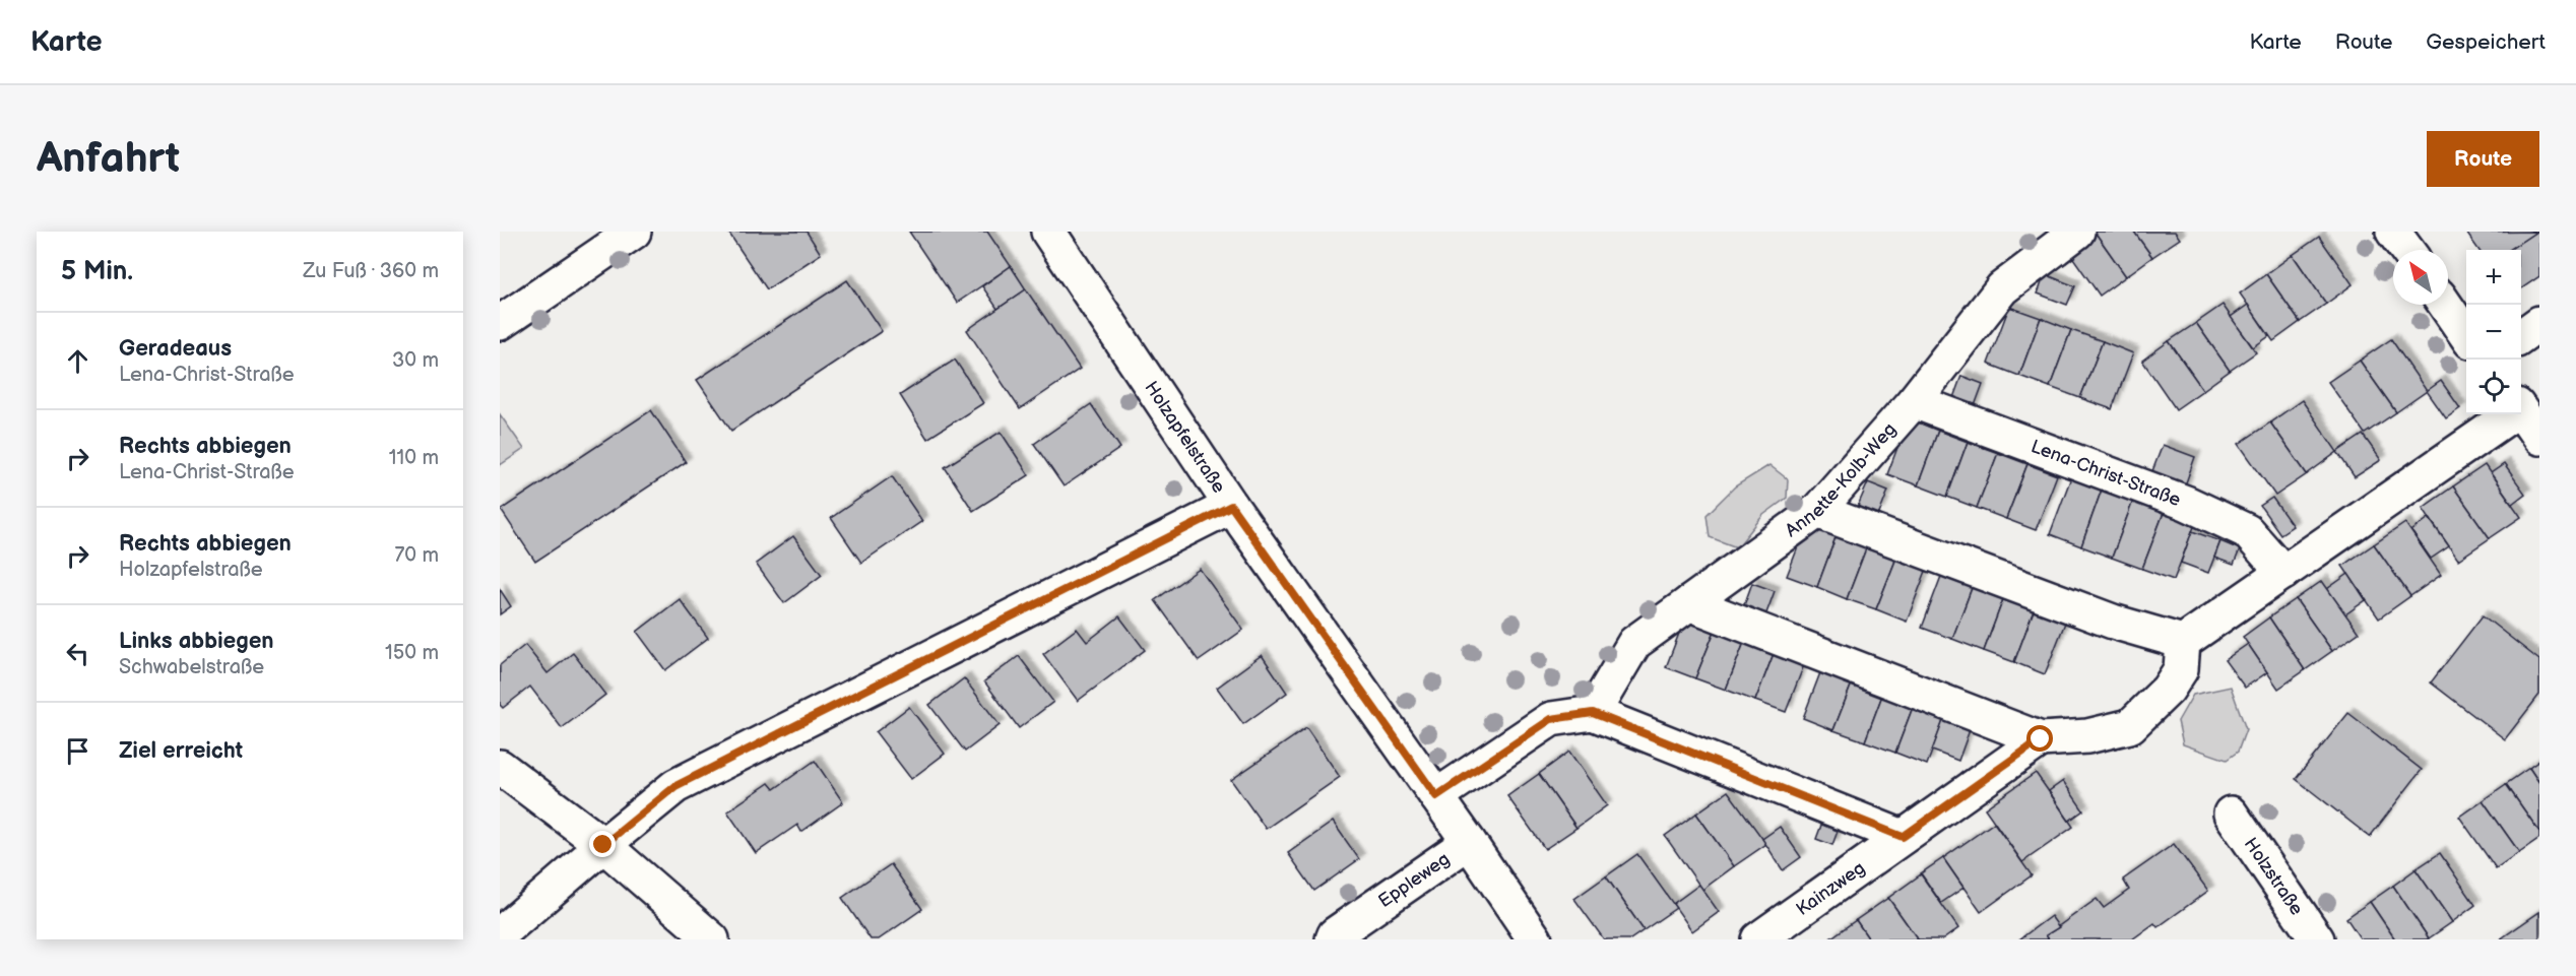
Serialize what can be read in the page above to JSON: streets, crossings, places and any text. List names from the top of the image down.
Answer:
{
  "streets": {
    "street": [
      "Holzapfelstraße",
      "Lena-Christ-Straße",
      "Annette-Kolb-Weg",
      "Holzstraße",
      "Eppleweg",
      "Kainzweg"
    ]
  },
  "crossings": [
    ["Holzapfelstraße", "Eppleweg"],
    ["Lena-Christ-Straße", "Annette-Kolb-Weg"]
  ],
  "north": "top left",
  "page": {
    "header": "Karte",
    "nav": ["Karte", "Route", "Gespeichert"],
    "buttons": "Route",
    "title": "Anfahrt",
    "heading": ["5 Min.", "Zu Fuß · 360 m"],
    "map_buttons": ["+", "−"],
    "list": [
      ["Geradeaus", "Lena-Christ-Straße", "30 m"],
      ["Rechts abbiegen", "Lena-Christ-Straße", "110 m"],
      ["Rechts abbiegen", "Holzapfelstraße", "70 m"],
      ["Links abbiegen", "Schwabelstraße", "150 m"],
      "Ziel erreicht"
    ]
  }
}
